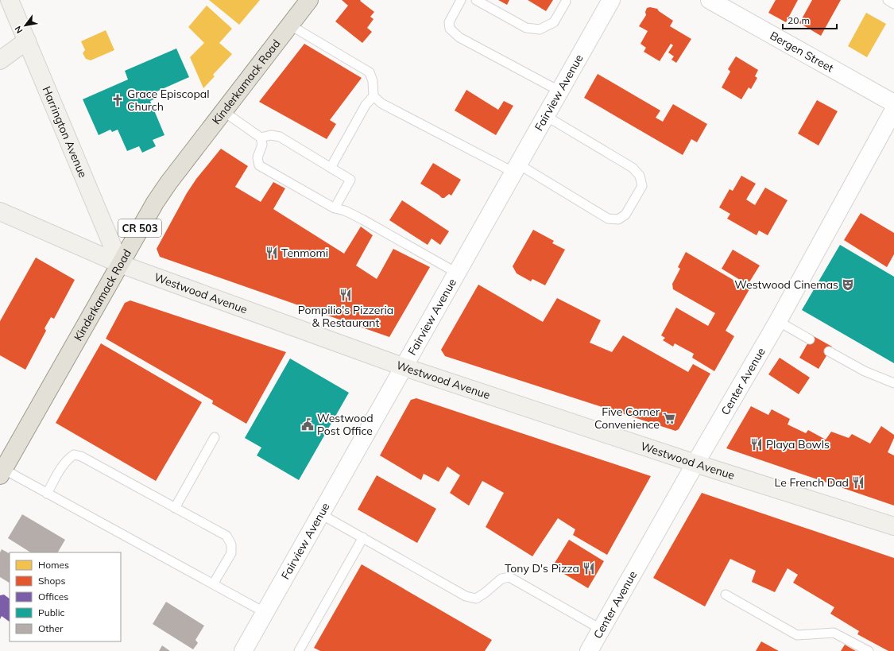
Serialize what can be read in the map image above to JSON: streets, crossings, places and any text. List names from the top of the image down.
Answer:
{
  "streets": {
    "main road": [
      "Kinderkamack Road",
      "Harrington Avenue",
      "CR 503",
      "Westwood Avenue"
    ],
    "street": ["Bergen Street", "Fairview Avenue", "Center Avenue"]
  },
  "crossings": [
    ["Kinderkamack Road", "Harrington Avenue"],
    ["Kinderkamack Road", "Westwood Avenue"],
    ["Fairview Avenue", "Westwood Avenue"],
    ["Harrington Avenue", "Westwood Avenue"],
    ["Westwood Avenue", "Center Avenue"]
  ],
  "places": {
    "church": ["Grace Episcopal Church"],
    "restaurant": [
      "Tenmomi",
      "Pompilio's Pizzeria & Restaurant",
      "Playa Bowls",
      "Le French Dad",
      "Tony D's Pizza"
    ],
    "theatre": ["Westwood Cinemas"],
    "supermarket": ["Five Corner Convenience"],
    "public building": ["Westwood Post Office"]
  },
  "legend": [
    "Homes",
    "Shops",
    "Offices",
    "Public",
    "Other"
  ],
  "scale_bar": "20 m",
  "north": "bottom left"
}
